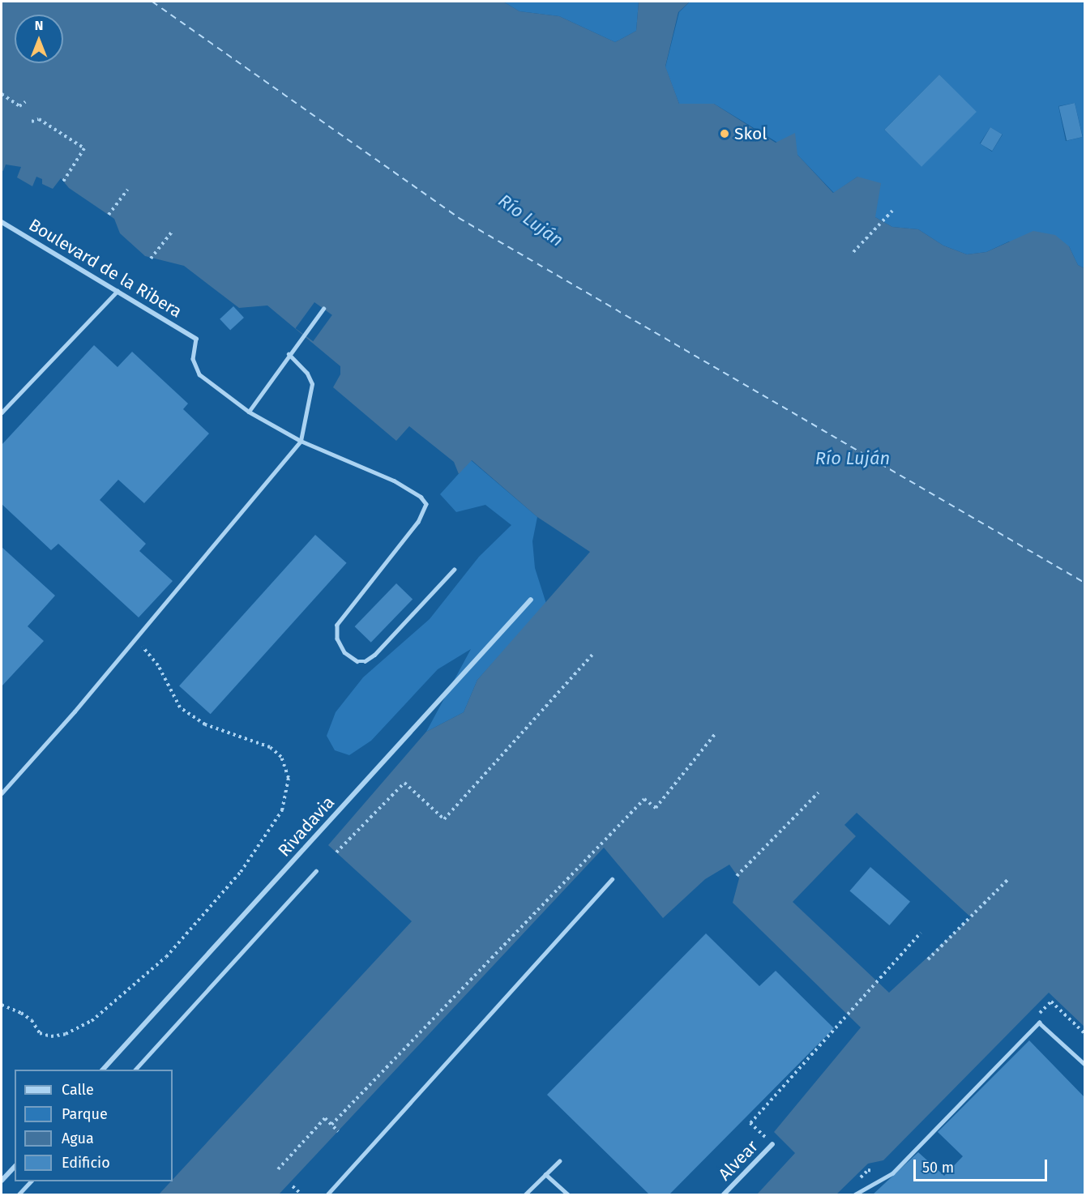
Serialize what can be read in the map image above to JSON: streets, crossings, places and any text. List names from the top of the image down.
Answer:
{
  "streets": {
    "street": ["Boulevard de la Ribera", "Rivadavia", "Alvear"]
  },
  "water": ["Río Luján"],
  "places": ["Skol"],
  "legend": [
    "Calle",
    "Parque",
    "Agua",
    "Edificio"
  ],
  "scale_bar": "50 m",
  "north": "top"
}
